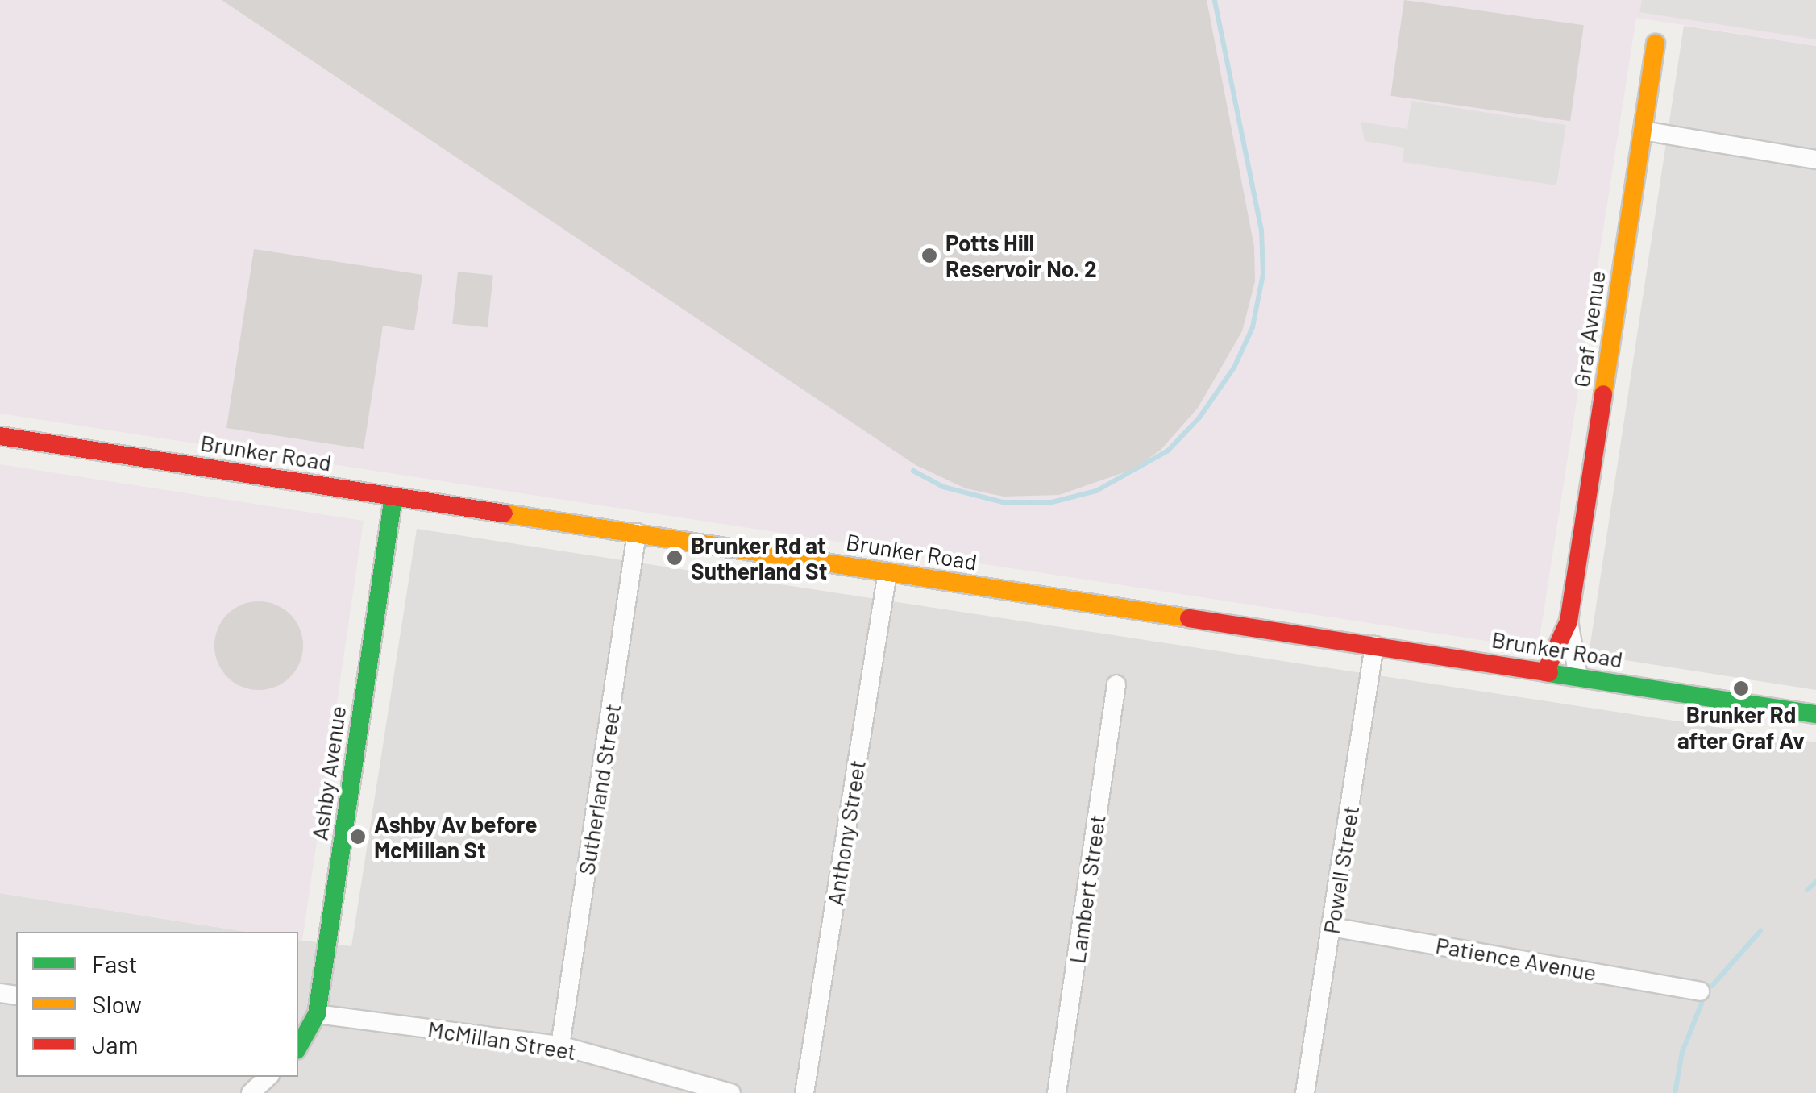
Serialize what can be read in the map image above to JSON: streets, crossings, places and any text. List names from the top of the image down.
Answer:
{
  "streets": {
    "main road": ["Graf Avenue", "Brunker Road", "Ashby Avenue"],
    "street": [
      "Sutherland Street",
      "Anthony Street",
      "Powell Street",
      "Lambert Street",
      "Patience Avenue",
      "McMillan Street"
    ]
  },
  "crossings": [
    ["Graf Avenue", "Brunker Road"],
    ["Brunker Road", "Ashby Avenue"],
    ["Brunker Road", "Sutherland Street"],
    ["Brunker Road", "Anthony Street"],
    ["Brunker Road", "Powell Street"],
    ["Ashby Avenue", "McMillan Street"],
    ["Sutherland Street", "McMillan Street"],
    ["Powell Street", "Patience Avenue"]
  ],
  "places": [
    "Potts Hill Reservoir No. 2",
    "Brunker Rd at Sutherland St",
    "Brunker Rd after Graf Av",
    "Ashby Av before McMillan St"
  ],
  "legend": ["Fast", "Slow", "Jam"]
}
